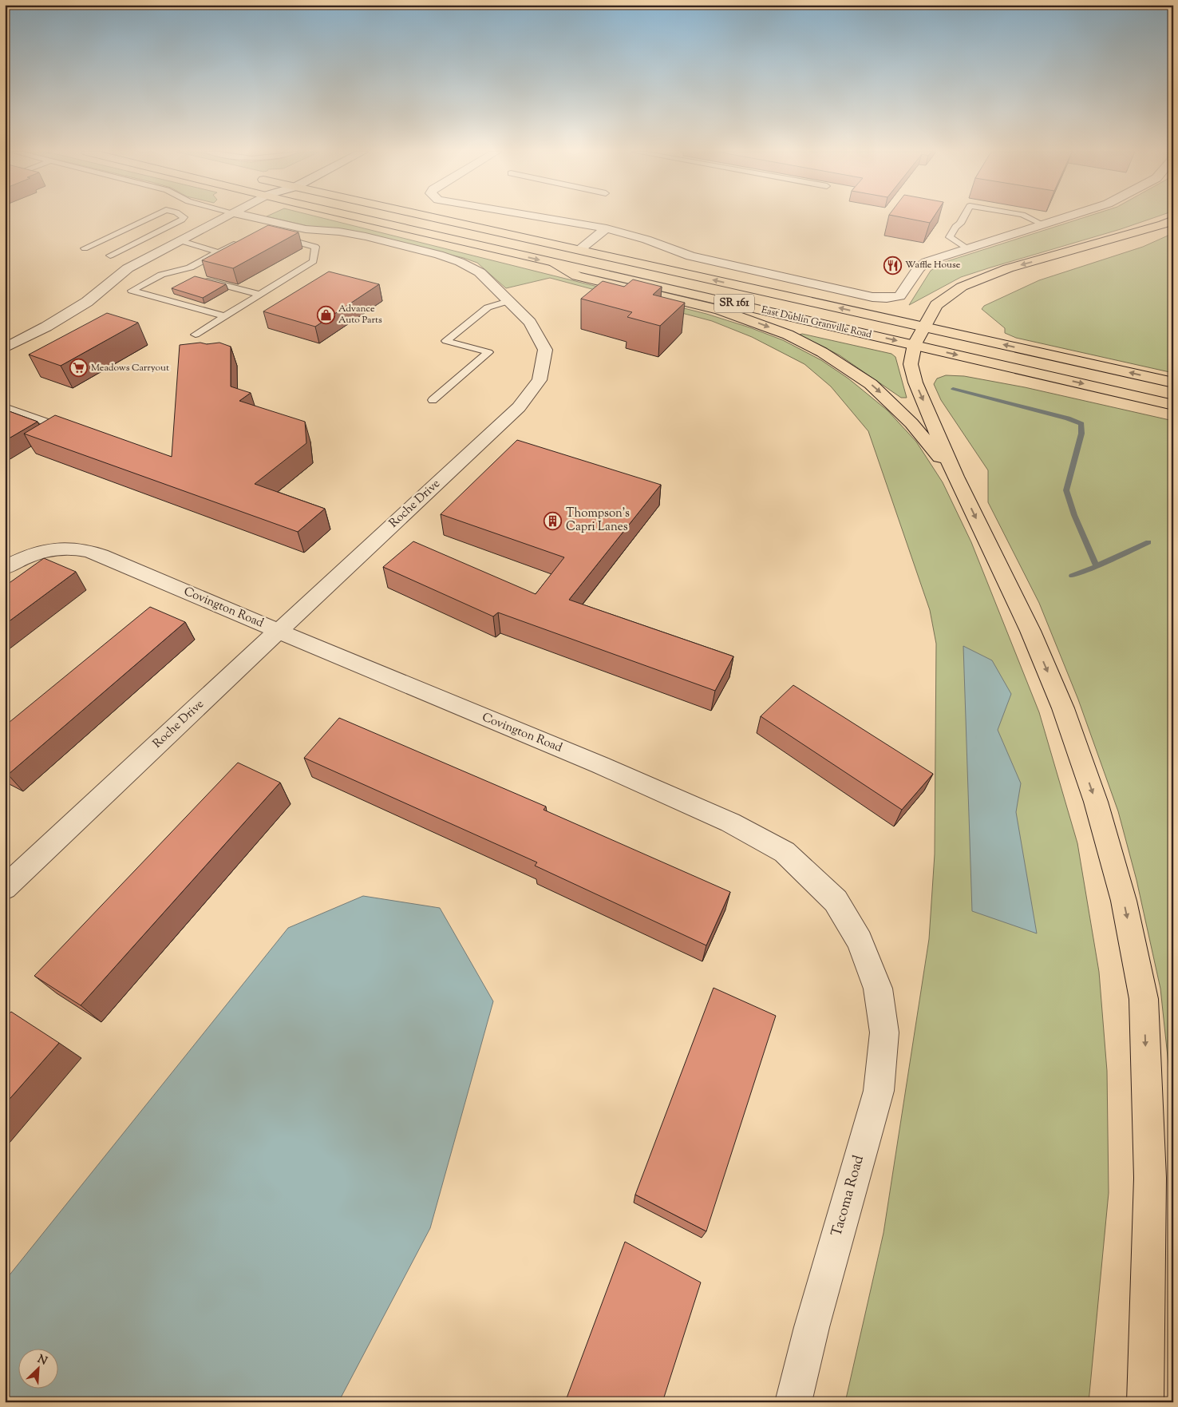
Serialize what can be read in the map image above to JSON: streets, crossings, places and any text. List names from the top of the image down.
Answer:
{
  "streets": {
    "main road": ["SR 161", "East Dublin Granville Road"],
    "street": ["Roche Drive", "Covington Road", "Tacoma Road"]
  },
  "crossings": [
    ["Roche Drive", "Covington Road"],
    ["Covington Road", "Tacoma Road"]
  ],
  "places": {
    "restaurant": ["Waffle House"],
    "shop": ["Advance Auto Parts"],
    "supermarket": ["Meadows Carryout"],
    "building": ["Thompson's Capri Lanes"]
  },
  "north": "top right"
}
